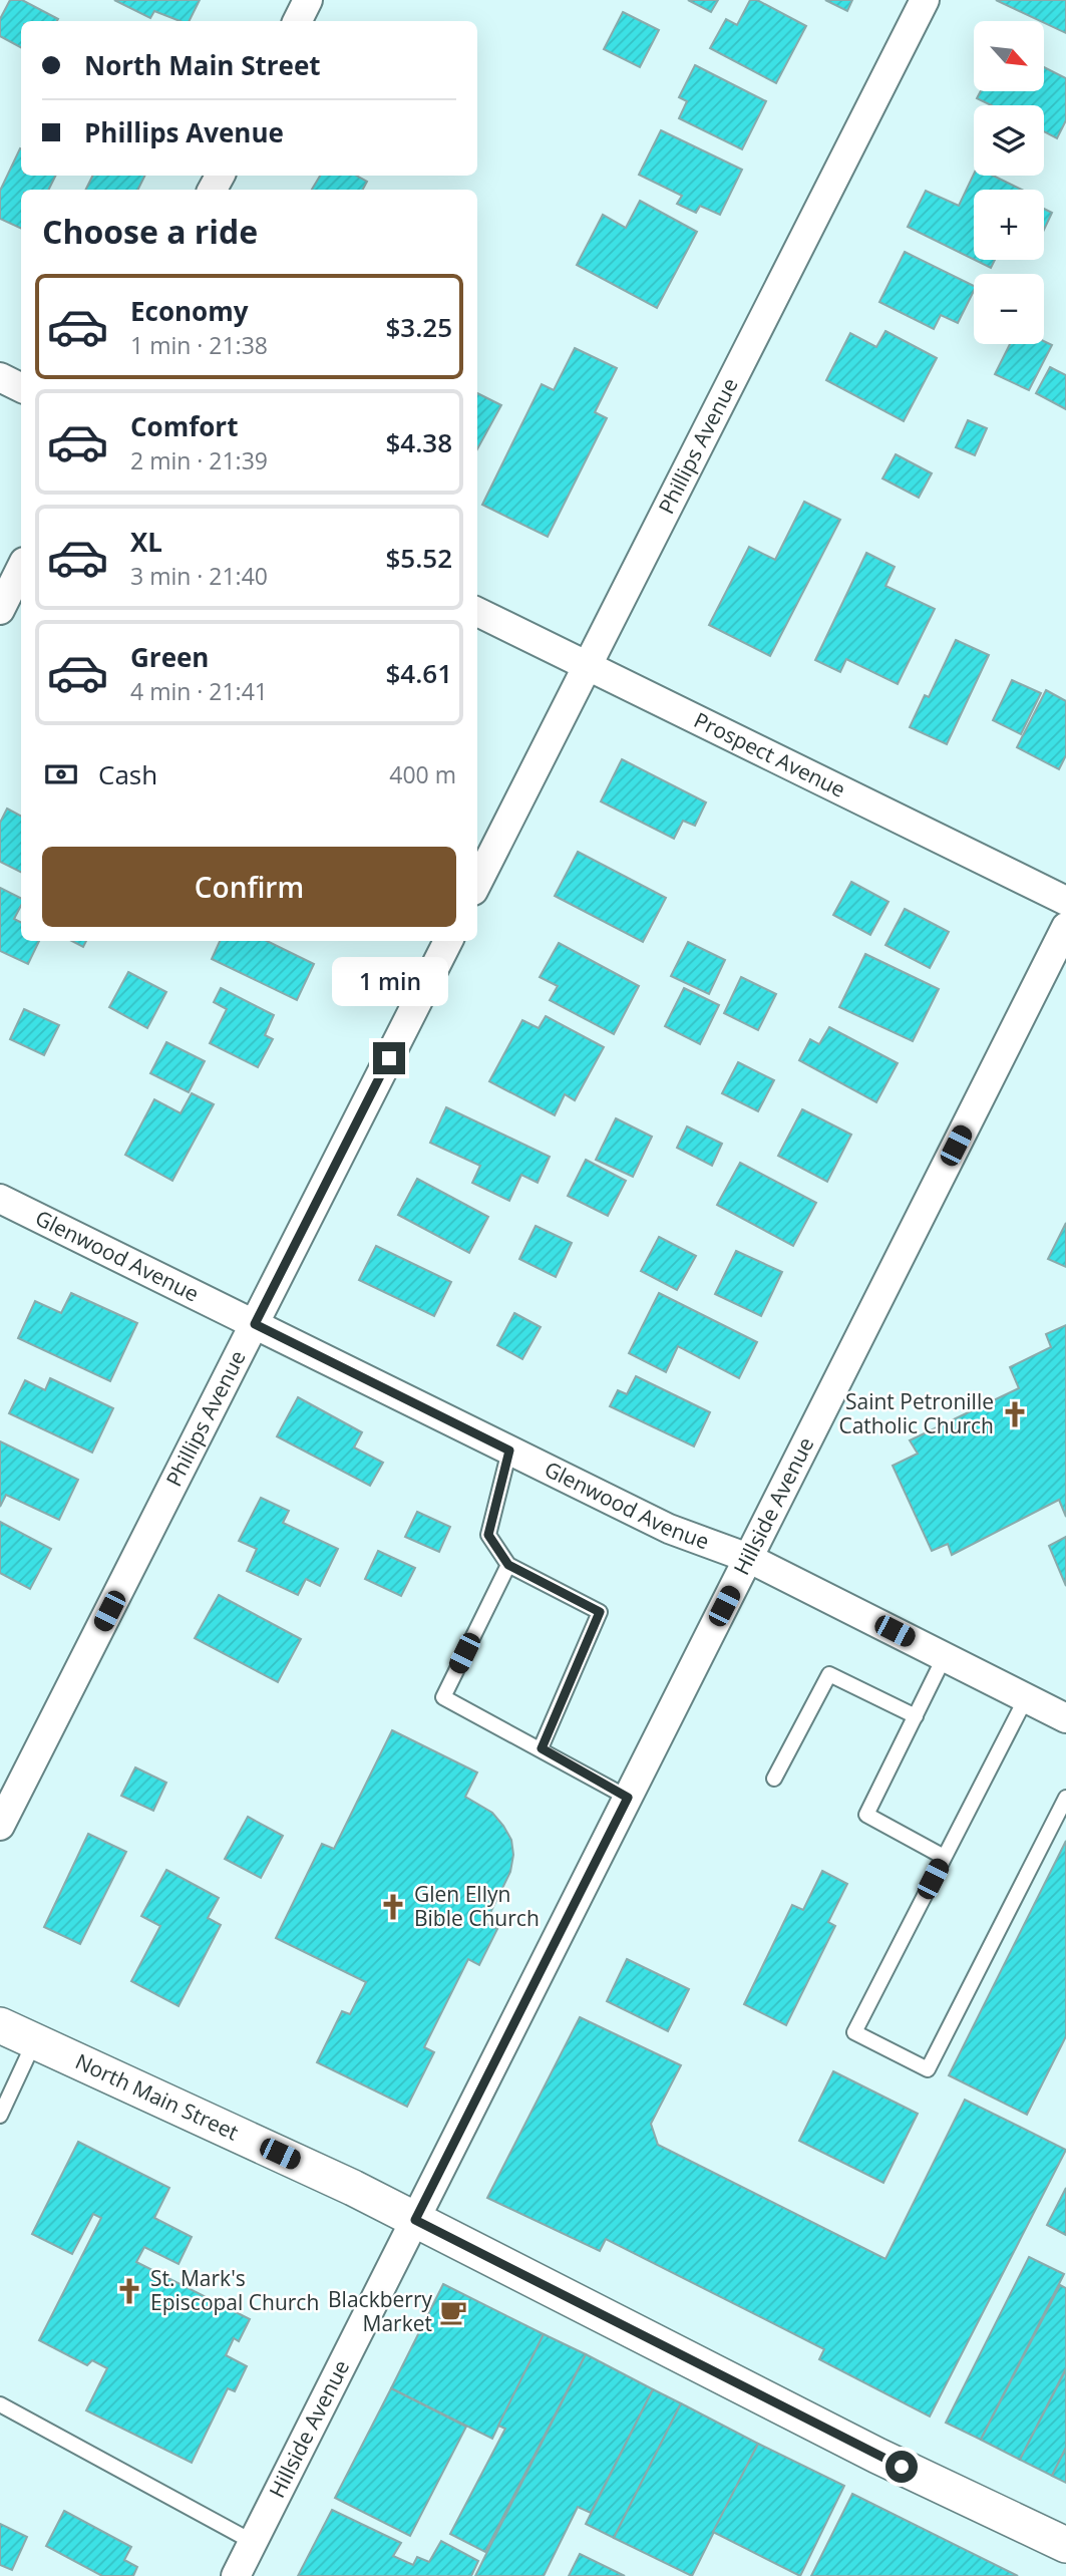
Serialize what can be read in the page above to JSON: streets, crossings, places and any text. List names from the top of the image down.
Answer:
{
  "streets": {
    "street": [
      "Phillips Avenue",
      "Prospect Avenue",
      "Glenwood Avenue",
      "Hillside Avenue",
      "North Main Street"
    ]
  },
  "crossings": [
    ["Phillips Avenue", "Prospect Avenue"],
    ["Phillips Avenue", "Glenwood Avenue"],
    ["Glenwood Avenue", "Hillside Avenue"],
    ["Hillside Avenue", "North Main Street"]
  ],
  "places": {
    "church": ["Saint Petronille Catholic Church", "Glen Ellyn Bible Church", "St. Mark's Episcopal Church"],
    "cafe": ["Blackberry Market"]
  },
  "north": "bottom right",
  "page": {
    "map_buttons": ["+", "−"],
    "banner": ["North Main Street", "Phillips Avenue"],
    "heading": "Choose a ride",
    "list": [
      {
        "name": "Economy",
        "note": "1 min · 21:38",
        "value": "$3.25"
      },
      {
        "name": "Comfort",
        "note": "2 min · 21:39",
        "value": "$4.38"
      },
      {
        "name": "XL",
        "note": "3 min · 21:40",
        "value": "$5.52"
      },
      {
        "name": "Green",
        "note": "4 min · 21:41",
        "value": "$4.61"
      }
    ],
    "pay": ["Cash", "400 m"],
    "buttons": "Confirm",
    "bubble": "1 min"
  }
}
